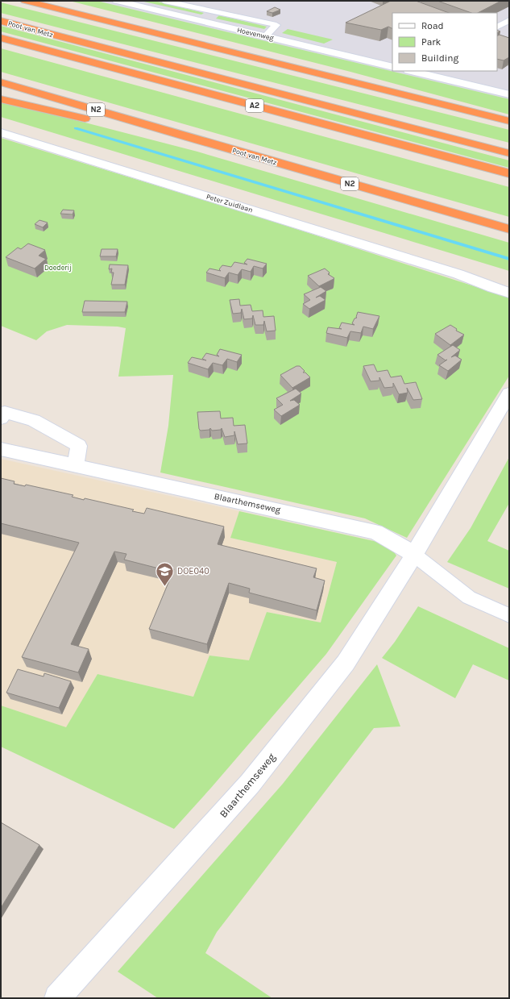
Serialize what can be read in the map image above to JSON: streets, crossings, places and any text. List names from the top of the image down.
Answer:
{
  "streets": {
    "highway": ["Poot van Metz", "A2", "N2"],
    "street": ["Hoevenweg", "Peter Zuidlaan", "Blaarthemseweg"]
  },
  "crossings": [
    ["Poot van Metz", "N2"]
  ],
  "parks": ["Doederij"],
  "places": {
    "school or university": ["DOE040"]
  },
  "legend": ["Road", "Park", "Building"]
}
